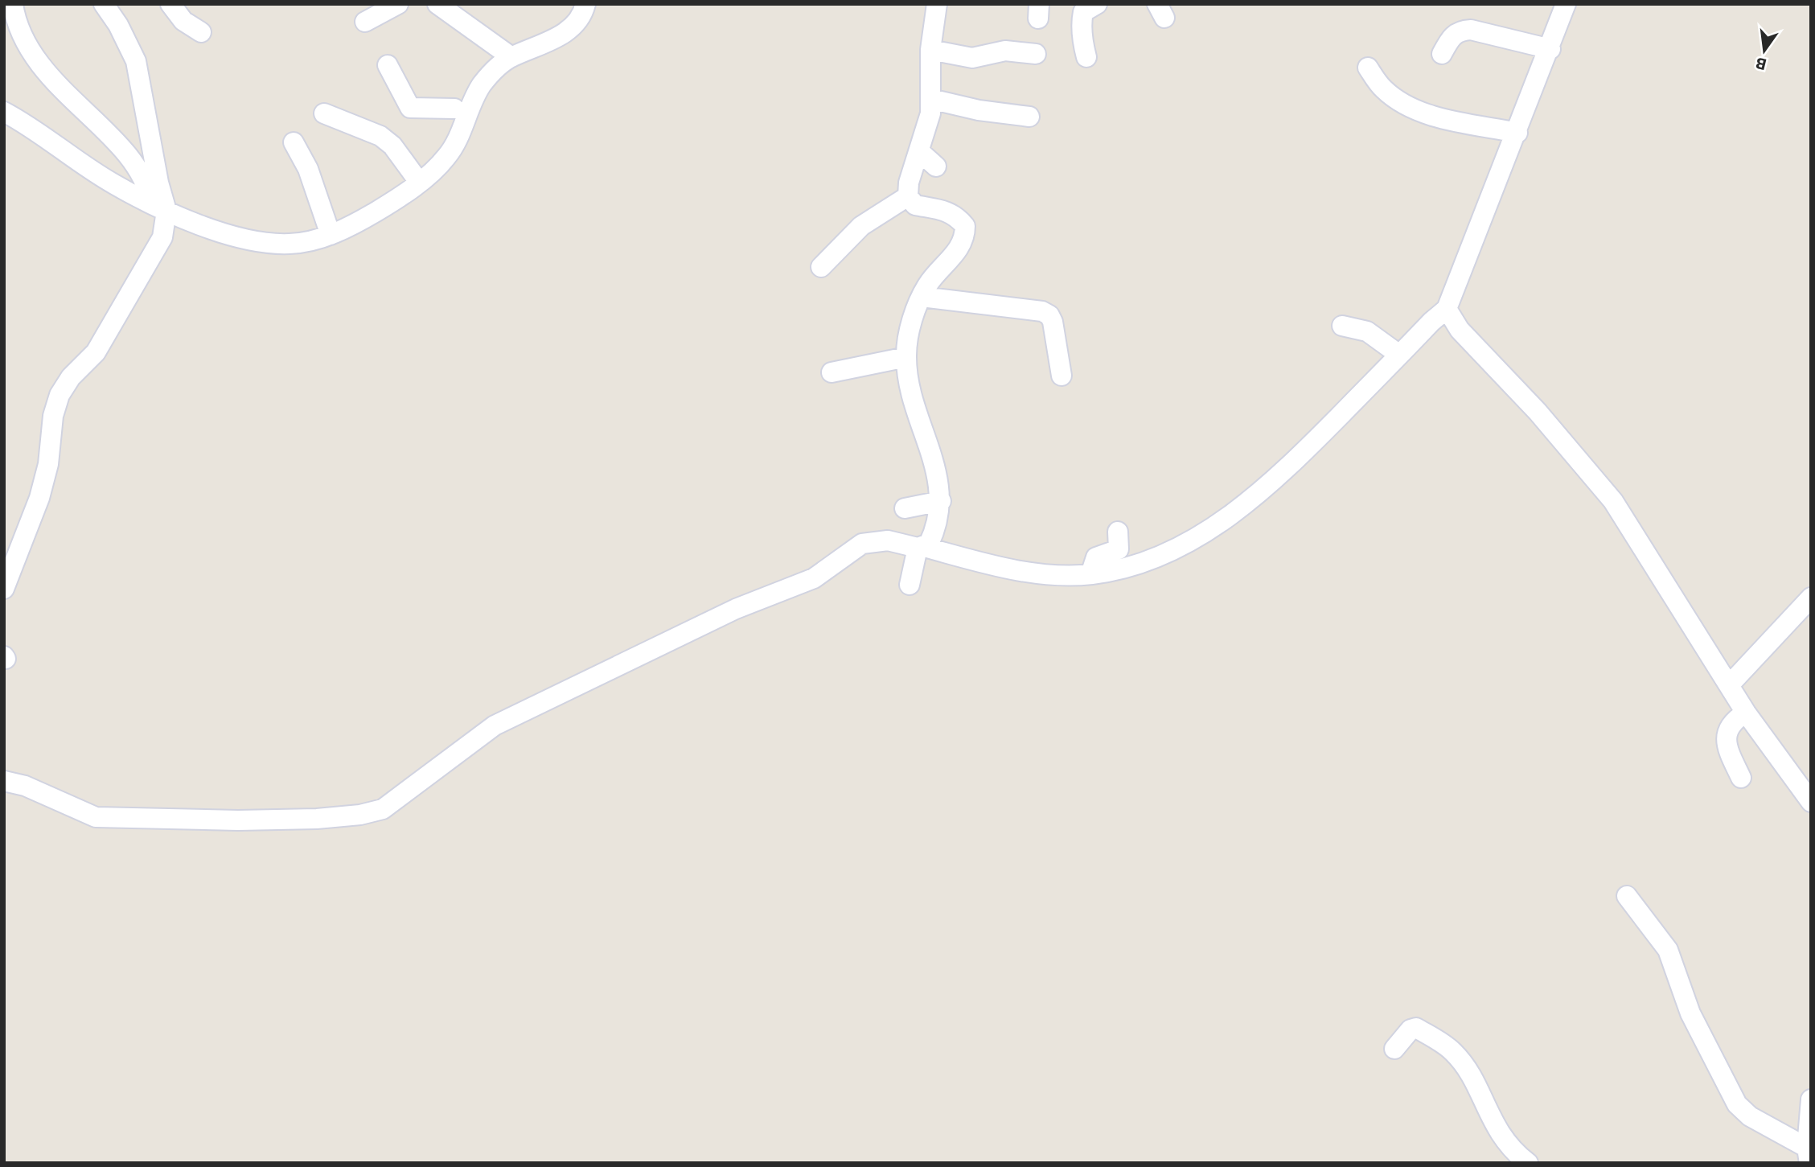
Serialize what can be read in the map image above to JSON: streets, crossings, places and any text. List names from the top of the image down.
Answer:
{
  "north": "bottom"
}
